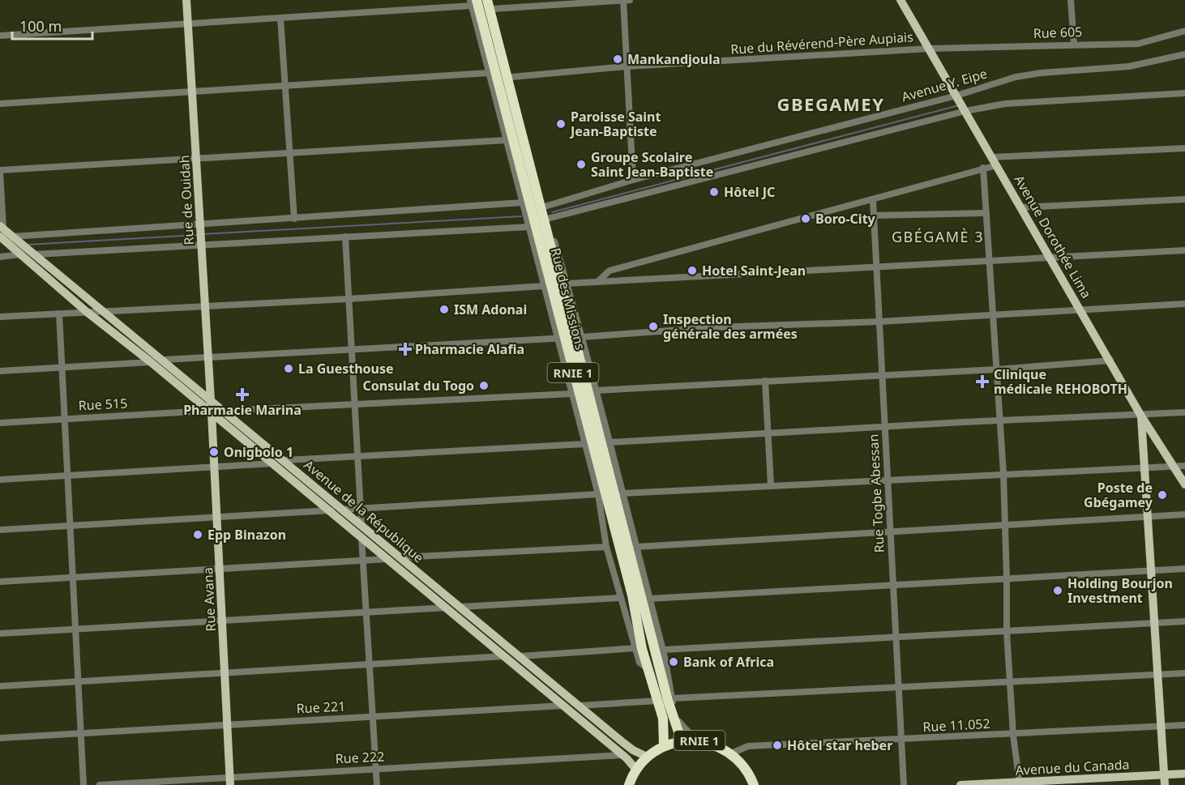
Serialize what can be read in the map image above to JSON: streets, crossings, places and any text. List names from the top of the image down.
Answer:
{
  "streets": {
    "highway": ["Rue des Missions", "RNIE 1"],
    "main road": [
      "Rue de Ouidah",
      "Avenue Dorothée Lima",
      "Avenue de la République",
      "Rue Avana",
      "Avenue du Canada"
    ],
    "street": [
      "Rue 605",
      "Rue du Révérend-Père Aupiais",
      "Avenue Y. Eipe",
      "Rue 515",
      "Rue Togbe Abessan",
      "Rue 221",
      "Rue 11.052",
      "Rue 222"
    ]
  },
  "crossings": [
    ["Rue 605", "Rue du Révérend-Père Aupiais"],
    ["Rue 605", "Avenue Dorothée Lima"],
    ["Rue du Révérend-Père Aupiais", "Avenue Dorothée Lima"],
    ["Avenue Y. Eipe", "Avenue Dorothée Lima"],
    ["Rue de Ouidah", "Rue 515"],
    ["Rue de Ouidah", "Avenue de la République"],
    ["Rue de Ouidah", "Rue Avana"],
    ["Rue des Missions", "RNIE 1"],
    ["RNIE 1", "Avenue de la République"],
    ["RNIE 1", "Rue 11.052"],
    ["Rue 515", "Avenue de la République"],
    ["Rue 515", "Rue Avana"],
    ["Rue Togbe Abessan", "Rue 11.052"],
    ["Avenue de la République", "Rue Avana"],
    ["Avenue de la République", "Rue 221"],
    ["Avenue de la République", "Rue 222"],
    ["Rue Avana", "Rue 221"],
    ["Rue Avana", "Rue 222"]
  ],
  "districts": ["GBEGAMEY", "GBÉGAMÈ 3"],
  "places": {
    "other": [
      "Mankandjoula",
      "Paroisse Saint Jean-Baptiste",
      "Groupe Scolaire Saint Jean-Baptiste",
      "Hôtel JC",
      "Boro-City",
      "Hotel Saint-Jean",
      "ISM Adonai",
      "Inspection générale des armées",
      "La Guesthouse",
      "Consulat du Togo",
      "Onigbolo 1",
      "Poste de Gbégamey",
      "Epp Binazon",
      "Holding Bourjon Investment",
      "Bank of Africa",
      "Hôtel star heber"
    ],
    "health": ["Pharmacie Alafia", "Clinique médicale REHOBOTH", "Pharmacie Marina"]
  },
  "scale_bar": "100 m"
}
